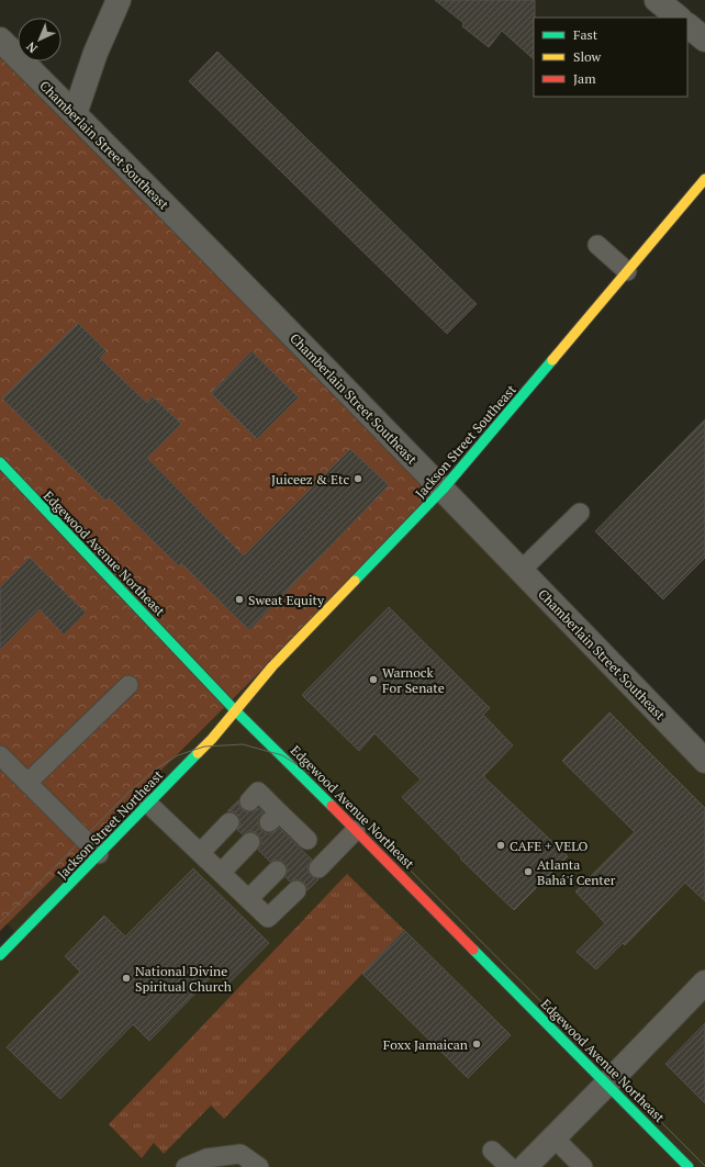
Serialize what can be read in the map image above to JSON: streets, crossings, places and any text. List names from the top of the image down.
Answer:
{
  "streets": {
    "street": [
      "Chamberlain Street Southeast",
      "Jackson Street Southeast",
      "Edgewood Avenue Northeast",
      "Jackson Street Northeast"
    ]
  },
  "crossings": [
    ["Chamberlain Street Southeast", "Jackson Street Southeast"],
    ["Jackson Street Southeast", "Edgewood Avenue Northeast"],
    ["Jackson Street Southeast", "Jackson Street Northeast"],
    ["Edgewood Avenue Northeast", "Jackson Street Northeast"]
  ],
  "places": [
    "Juiceez & Etc",
    "Sweat Equity",
    "Warnock For Senate",
    "CAFE + VELO",
    "Atlanta Bahá'í Center",
    "National Divine Spiritual Church",
    "Foxx Jamaican"
  ],
  "legend": ["Fast", "Slow", "Jam"],
  "north": "bottom left"
}
